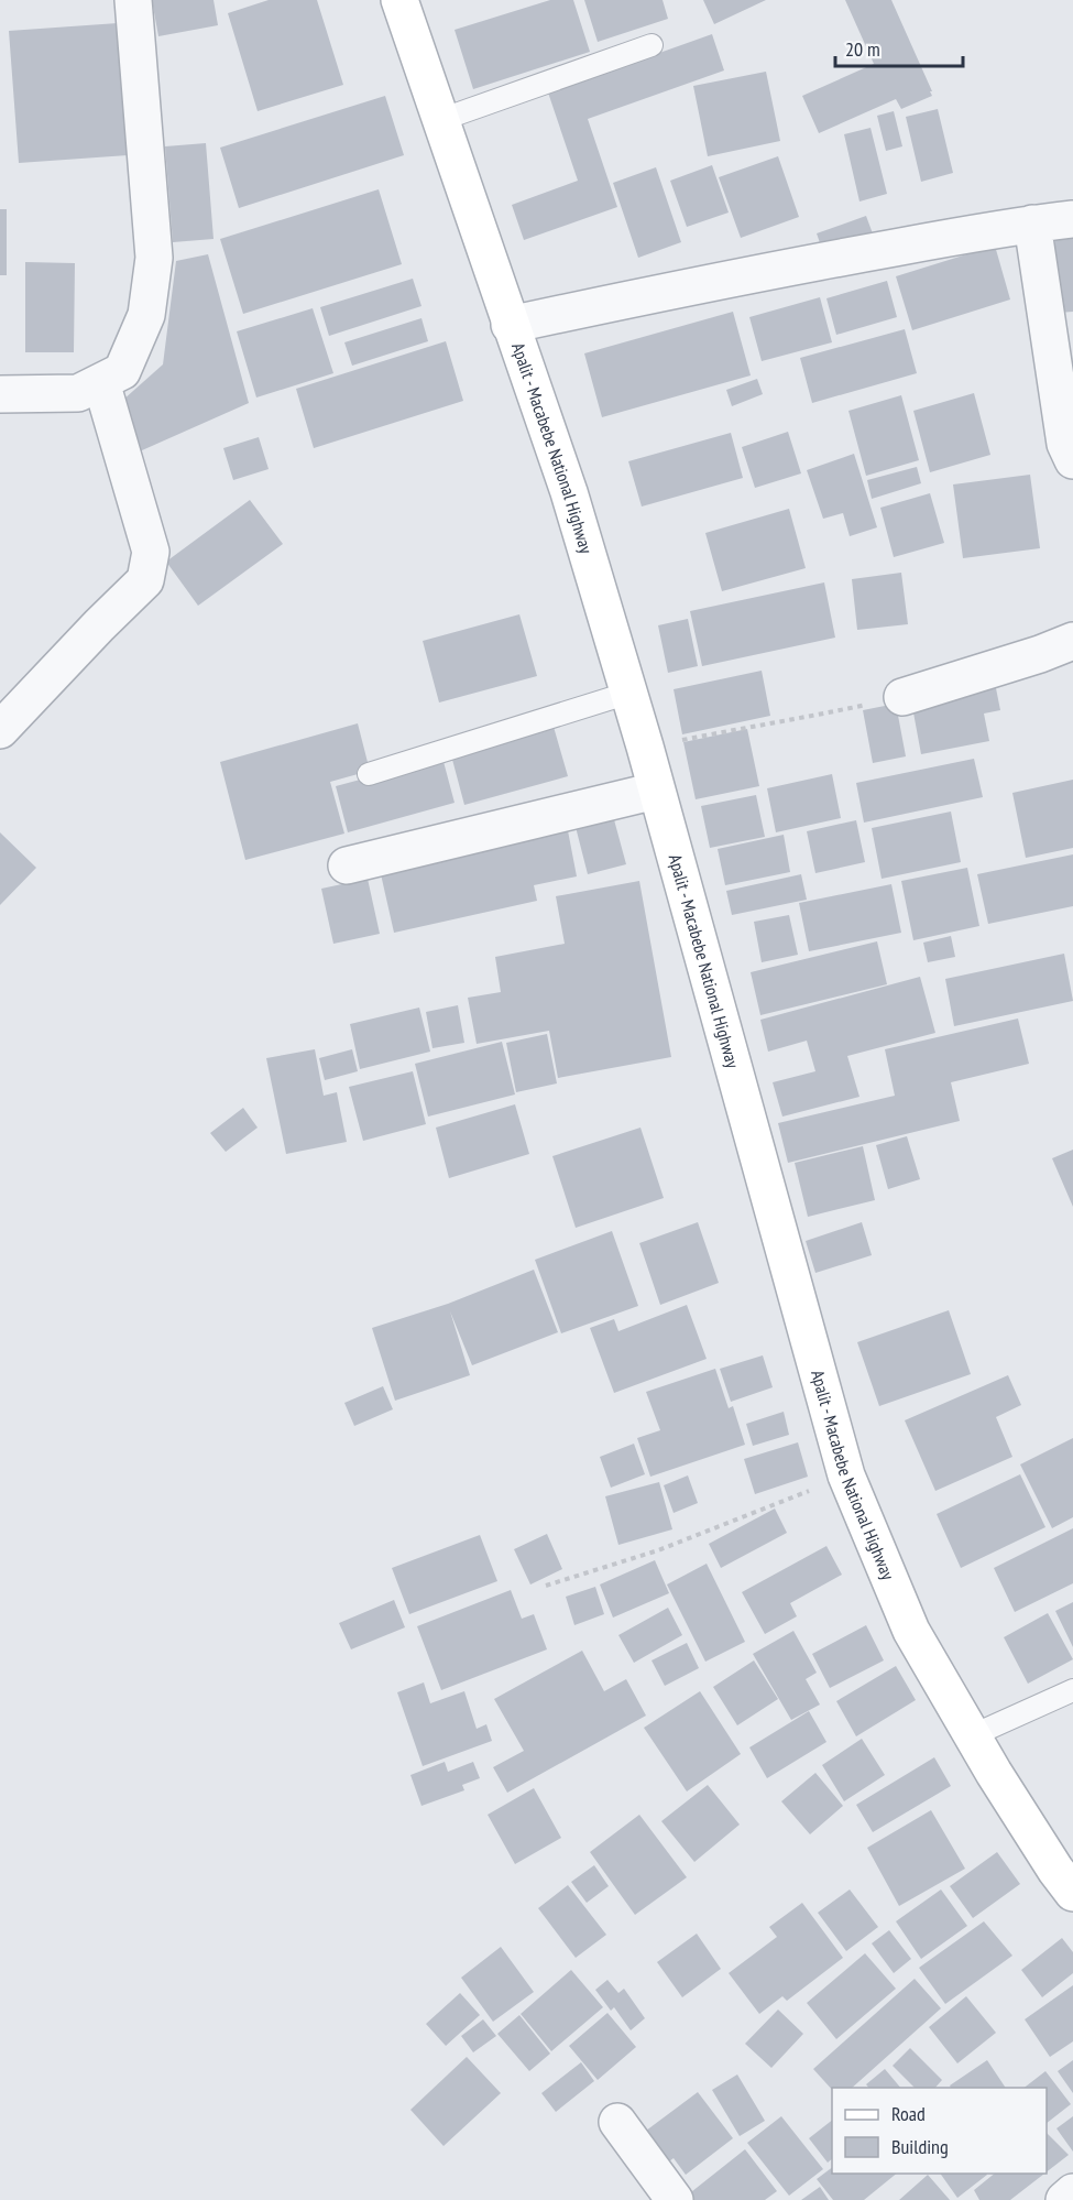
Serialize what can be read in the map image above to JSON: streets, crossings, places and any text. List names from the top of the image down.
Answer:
{
  "streets": {
    "main road": ["Apalit - Macabebe National Highway"]
  },
  "legend": ["Road", "Building"],
  "scale_bar": "20 m"
}
